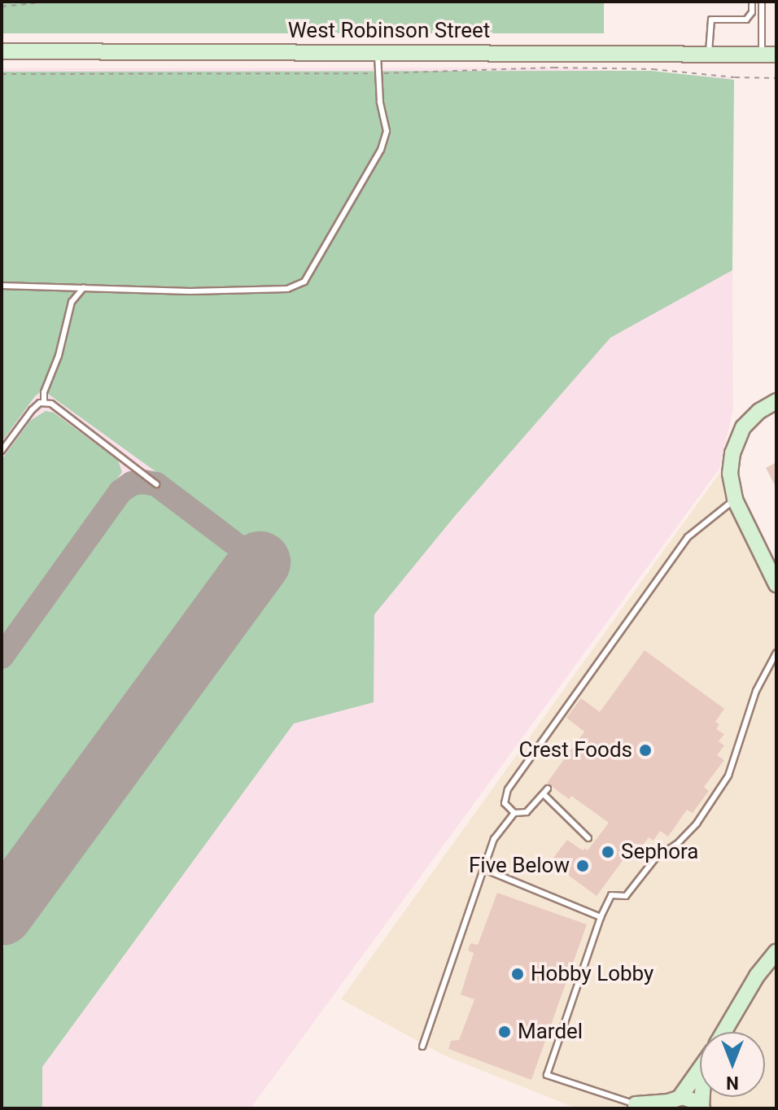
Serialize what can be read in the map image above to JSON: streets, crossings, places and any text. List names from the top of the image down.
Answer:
{
  "streets": {
    "main road": ["West Robinson Street"]
  },
  "places": [
    "Crest Foods",
    "Sephora",
    "Five Below",
    "Hobby Lobby",
    "Mardel"
  ],
  "north": "bottom"
}
